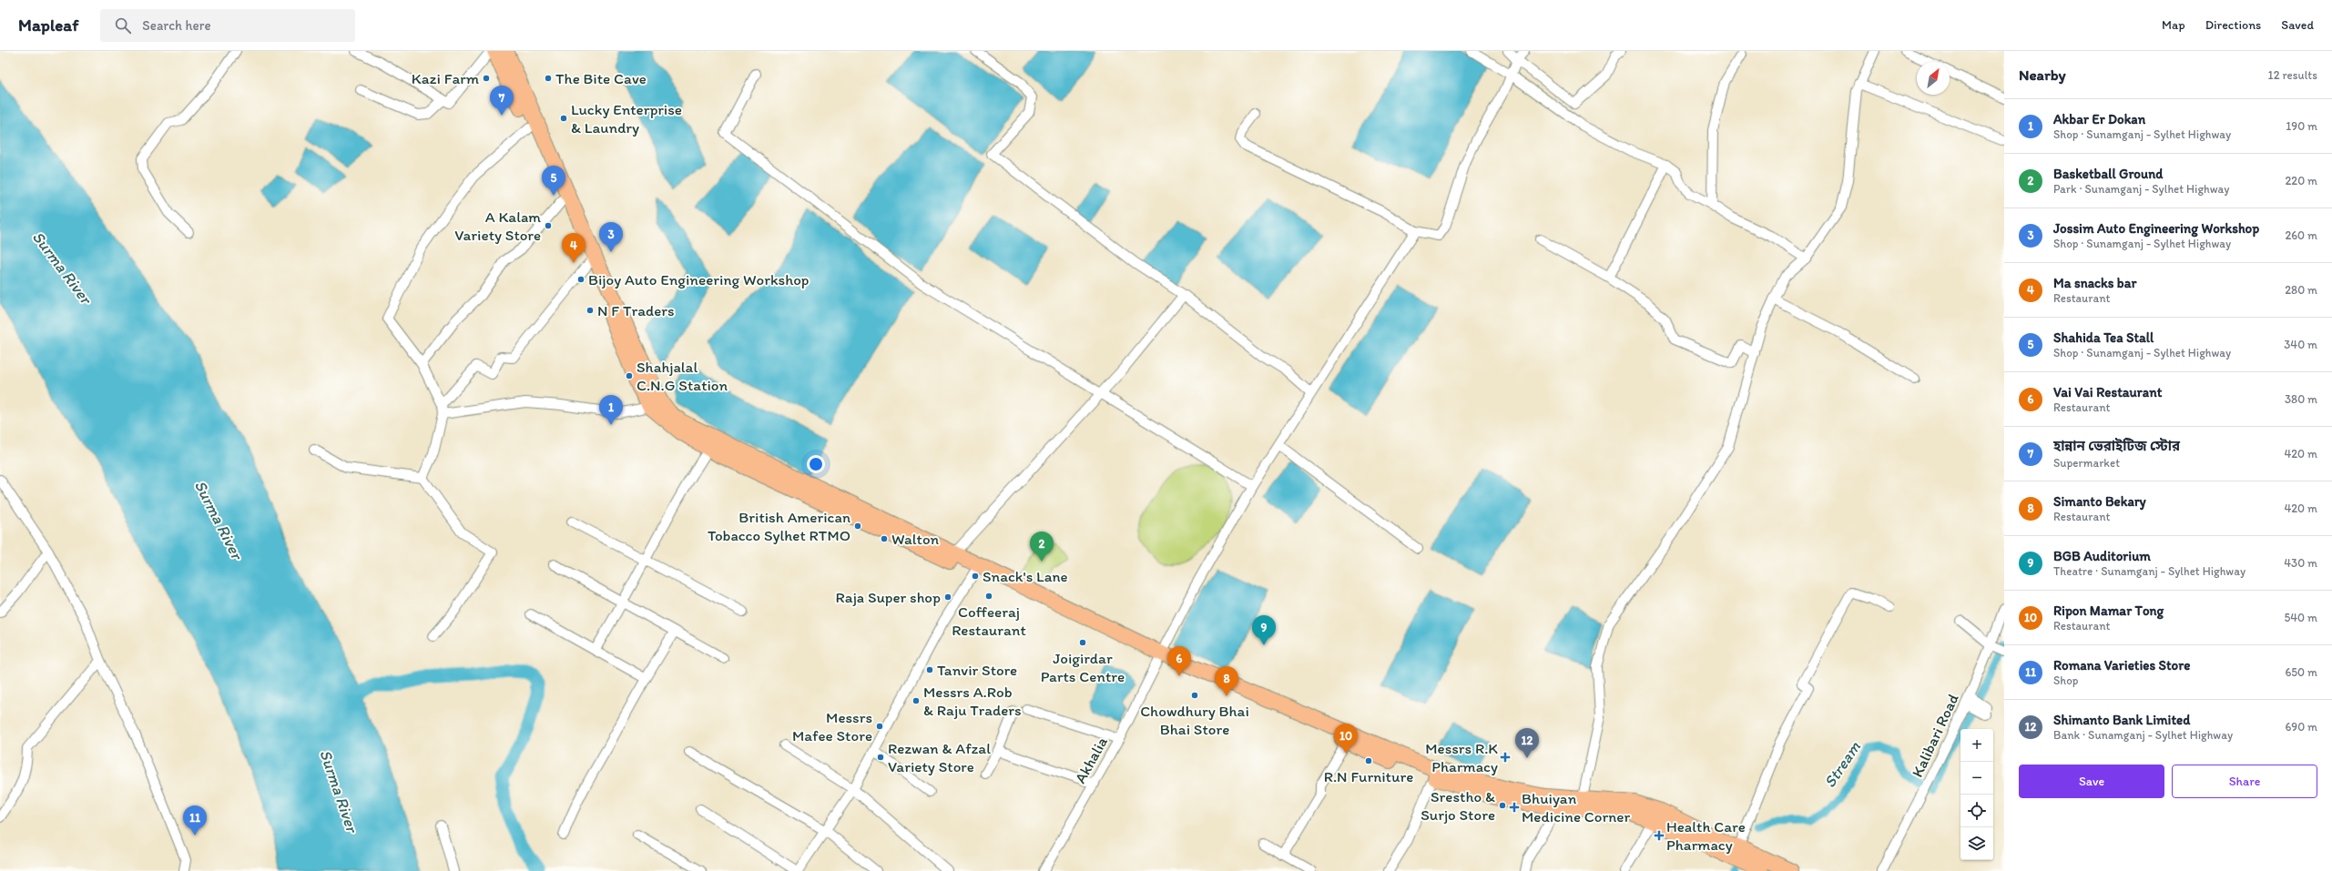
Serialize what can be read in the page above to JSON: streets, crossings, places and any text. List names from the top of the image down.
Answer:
{
  "streets": {
    "street": ["Kalibari Road", "Akhalia"]
  },
  "water": ["Surma River", "Stream"],
  "places": {
    "other": [
      "Kazi Farm",
      "The Bite Cave",
      "Lucky Enterprise & Laundry",
      "A Kalam Variety Store",
      "Bijoy Auto Engineering Workshop",
      "N F Traders",
      "Shahjalal C.N.G Station",
      "British American Tobacco Sylhet RTMO",
      "Walton",
      "Snack's Lane",
      "Coffeeraj Restaurant",
      "Raja Super shop",
      "Joigirdar Parts Centre",
      "Tanvir Store",
      "Chowdhury Bhai Bhai Store",
      "Messrs A.Rob & Raju Traders",
      "Messrs Mafee Store",
      "Rezwan & Afzal Variety Store",
      "R.N Furniture",
      "Srestho & Surjo Store"
    ],
    "health": ["Messrs R.K Pharmacy", "Bhuiyan Medicine Corner", "Health Care Pharmacy"]
  },
  "north": "top right",
  "page": {
    "header": "Mapleaf",
    "search": "Search here",
    "nav": ["Map", "Directions", "Saved"],
    "heading": ["Nearby", "12 results"],
    "pins": [
      "7",
      "5",
      "3",
      "4",
      "1",
      "2",
      "9",
      "6",
      "8",
      "10",
      "12",
      "11"
    ],
    "list": [
      {
        "mark": "1",
        "name": "Akbar Er Dokan",
        "note": "Shop · Sunamganj - Sylhet Highway",
        "value": "190 m"
      },
      {
        "mark": "2",
        "name": "Basketball Ground",
        "note": "Park · Sunamganj - Sylhet Highway",
        "value": "220 m"
      },
      {
        "mark": "3",
        "name": "Jossim Auto Engineering Workshop",
        "note": "Shop · Sunamganj - Sylhet Highway",
        "value": "260 m"
      },
      {
        "mark": "4",
        "name": "Ma snacks bar",
        "note": "Restaurant",
        "value": "280 m"
      },
      {
        "mark": "5",
        "name": "Shahida Tea Stall",
        "note": "Shop · Sunamganj - Sylhet Highway",
        "value": "340 m"
      },
      {
        "mark": "6",
        "name": "Vai Vai Restaurant",
        "note": "Restaurant",
        "value": "380 m"
      },
      {
        "mark": "7",
        "name": "হান্নান ভেরাইটিজ স্টোর",
        "note": "Supermarket",
        "value": "420 m"
      },
      {
        "mark": "8",
        "name": "Simanto Bekary",
        "note": "Restaurant",
        "value": "420 m"
      },
      {
        "mark": "9",
        "name": "BGB Auditorium",
        "note": "Theatre · Sunamganj - Sylhet Highway",
        "value": "430 m"
      },
      {
        "mark": "10",
        "name": "Ripon Mamar Tong",
        "note": "Restaurant",
        "value": "540 m"
      },
      {
        "mark": "11",
        "name": "Romana Varieties Store",
        "note": "Shop",
        "value": "650 m"
      },
      {
        "mark": "12",
        "name": "Shimanto Bank Limited",
        "note": "Bank · Sunamganj - Sylhet Highway",
        "value": "690 m"
      }
    ],
    "map_buttons": ["+", "−"],
    "buttons": ["Save", "Share"]
  }
}
